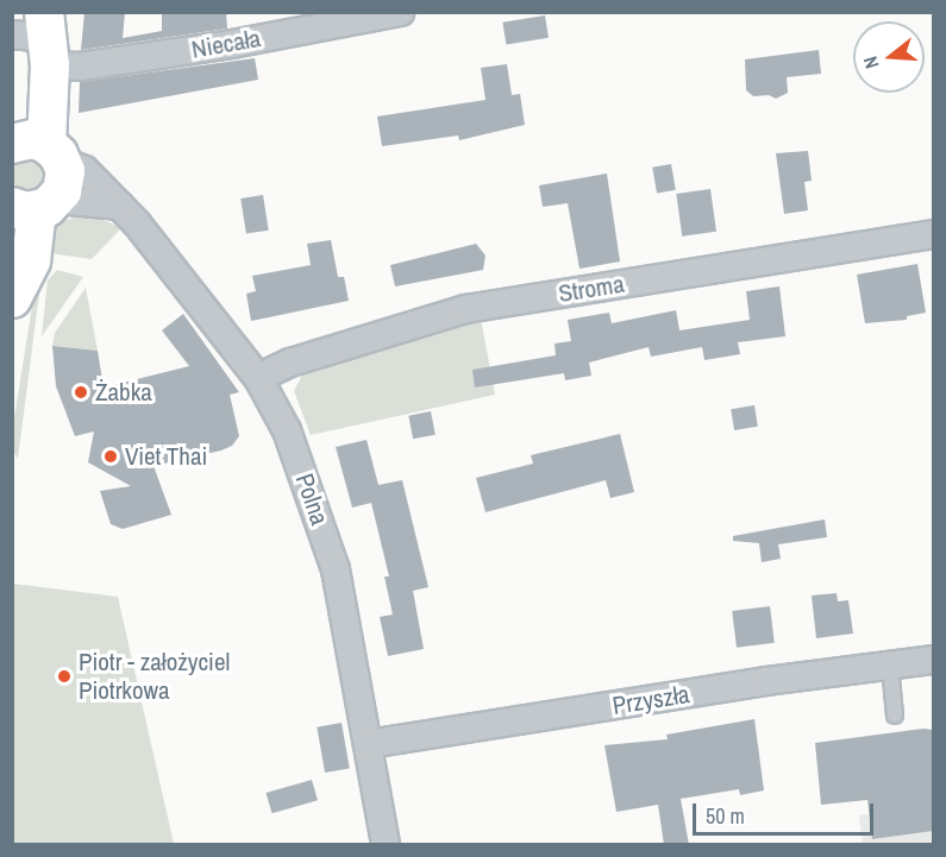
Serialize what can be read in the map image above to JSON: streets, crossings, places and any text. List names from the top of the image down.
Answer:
{
  "streets": {
    "street": [
      "Niecała",
      "Stroma",
      "Polna",
      "Przyszła"
    ]
  },
  "crossings": [
    ["Stroma", "Polna"],
    ["Polna", "Przyszła"]
  ],
  "places": ["Żabka", "Viet Thai", "Piotr - założyciel Piotrkowa"],
  "scale_bar": "50 m",
  "north": "left"
}
